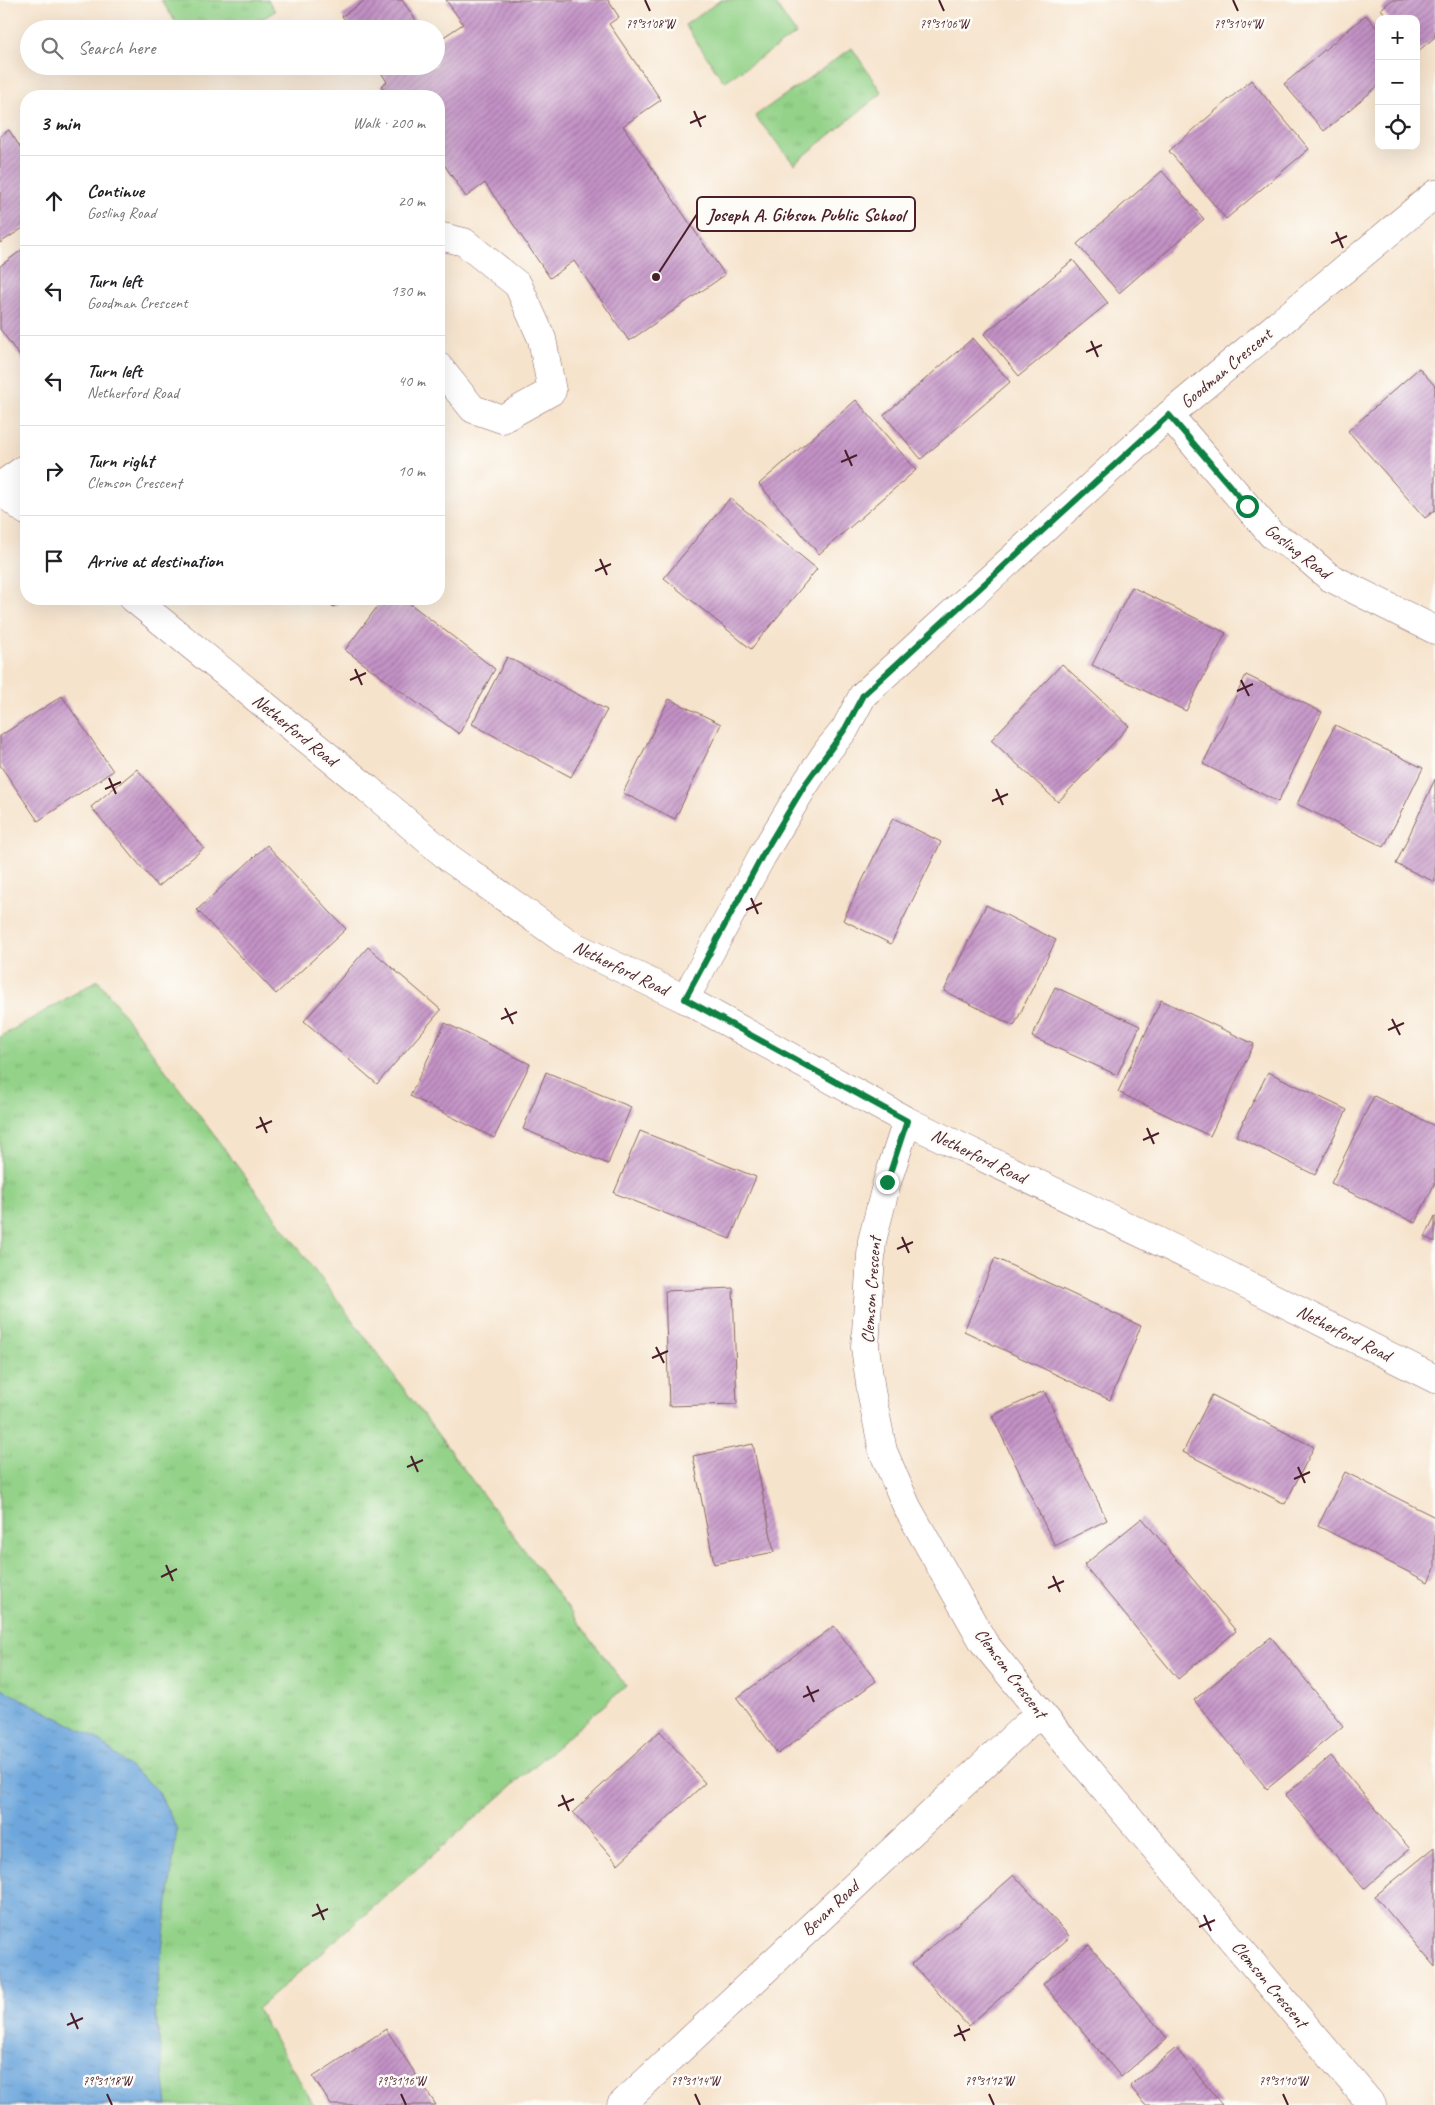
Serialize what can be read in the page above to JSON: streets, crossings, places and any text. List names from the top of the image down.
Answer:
{
  "streets": {
    "street": [
      "Goodman Crescent",
      "Gosling Road",
      "Netherford Road",
      "Clemson Crescent",
      "Bevan Road"
    ]
  },
  "crossings": [
    ["Goodman Crescent", "Gosling Road"],
    ["Goodman Crescent", "Netherford Road"],
    ["Netherford Road", "Clemson Crescent"],
    ["Clemson Crescent", "Bevan Road"]
  ],
  "places": ["Joseph A. Gibson Public School"],
  "page": {
    "map_buttons": ["+", "−"],
    "search": "Search here",
    "heading": ["3 min", "Walk · 200 m"],
    "list": [
      ["Continue", "Gosling Road", "20 m"],
      ["Turn left", "Goodman Crescent", "130 m"],
      ["Turn left", "Netherford Road", "40 m"],
      ["Turn right", "Clemson Crescent", "10 m"],
      "Arrive at destination"
    ]
  },
  "coordinates": [
    "79°31'08\"W",
    "79°31'06\"W",
    "79°31'04\"W",
    "79°31'18\"W",
    "79°31'16\"W",
    "79°31'14\"W",
    "79°31'12\"W",
    "79°31'10\"W"
  ]
}
